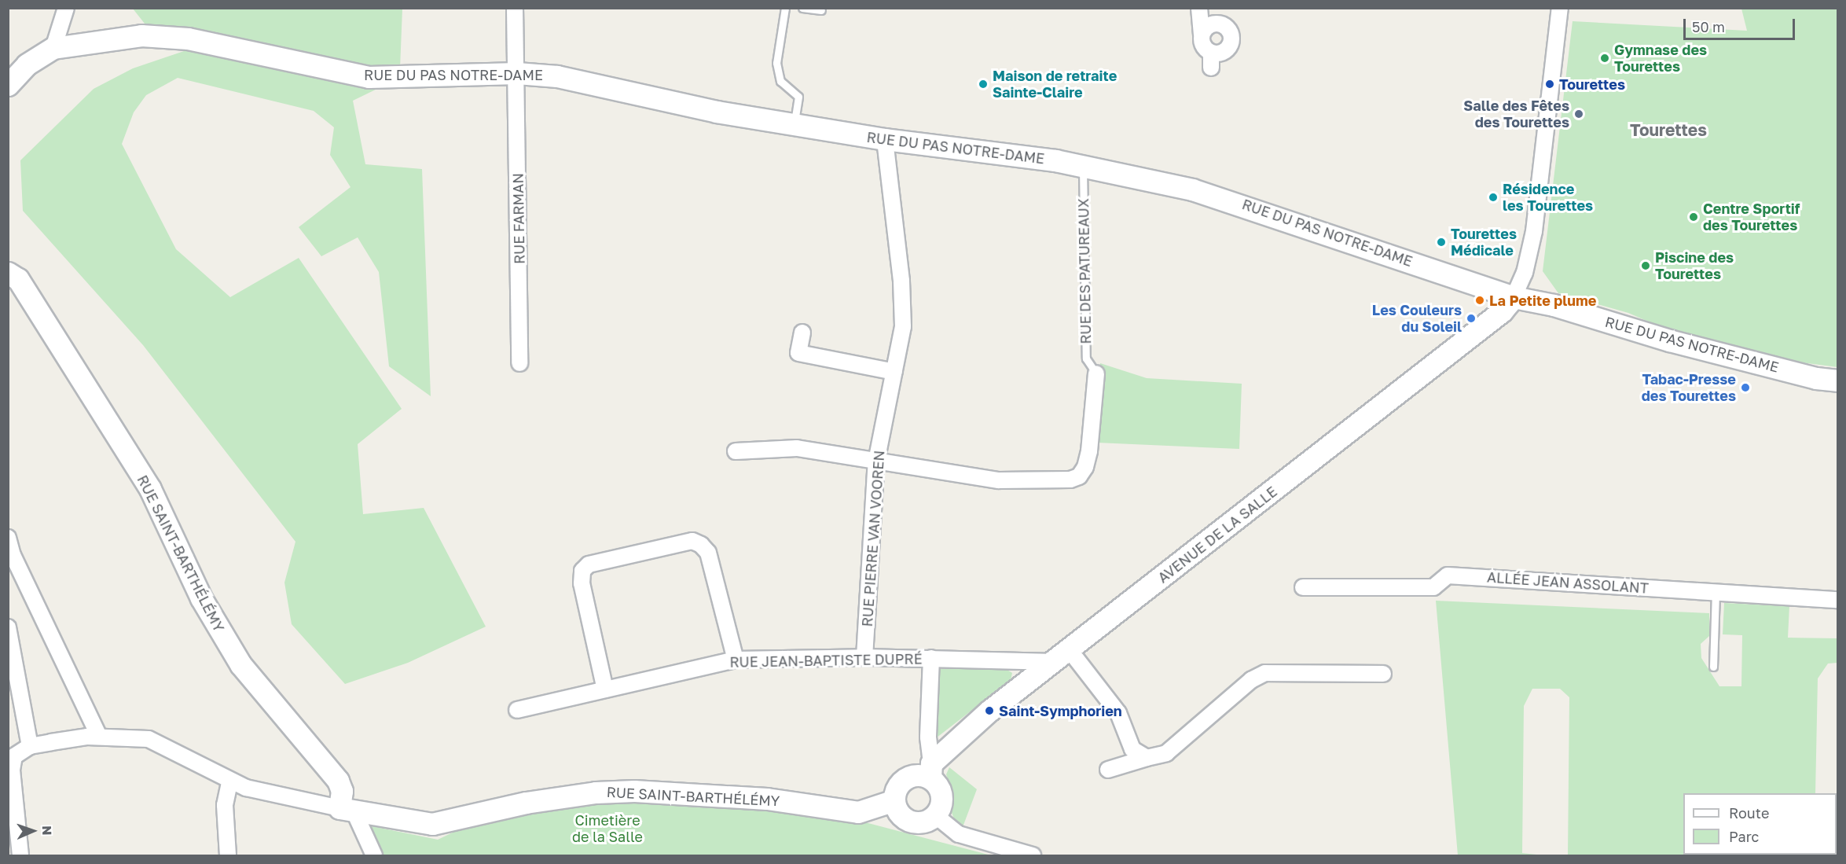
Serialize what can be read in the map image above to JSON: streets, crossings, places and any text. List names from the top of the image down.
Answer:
{
  "streets": {
    "street": [
      "RUE DU PAS NOTRE-DAME",
      "RUE FARMAN",
      "AVENUE DE LA SALLE",
      "RUE PIERRE VAN VOOREN",
      "RUE SAINT-BARTHÉLÉMY",
      "ALLÉE JEAN ASSOLANT",
      "RUE JEAN-BAPTISTE DUPRÉ"
    ],
    "lane": ["RUE DES PATUREAUX"]
  },
  "crossings": [
    ["RUE DU PAS NOTRE-DAME", "RUE FARMAN"],
    ["RUE DU PAS NOTRE-DAME", "RUE DES PATUREAUX"],
    ["RUE DU PAS NOTRE-DAME", "AVENUE DE LA SALLE"],
    ["RUE DU PAS NOTRE-DAME", "RUE PIERRE VAN VOOREN"],
    ["AVENUE DE LA SALLE", "RUE SAINT-BARTHÉLÉMY"],
    ["AVENUE DE LA SALLE", "RUE JEAN-BAPTISTE DUPRÉ"],
    ["RUE PIERRE VAN VOOREN", "RUE JEAN-BAPTISTE DUPRÉ"]
  ],
  "districts": ["Tourettes"],
  "parks": ["Cimetière de la Salle"],
  "places": [
    "Gymnase des Tourettes",
    "Maison de retraite Sainte-Claire",
    "Tourettes",
    "Salle des Fêtes des Tourettes",
    "Résidence les Tourettes",
    "Centre Sportif des Tourettes",
    "Tourettes Médicale",
    "Piscine des Tourettes",
    "La Petite plume",
    "Les Couleurs du Soleil",
    "Tabac-Presse des Tourettes",
    "Saint-Symphorien"
  ],
  "legend": ["Route", "Parc"],
  "scale_bar": "50 m",
  "north": "right"
}
